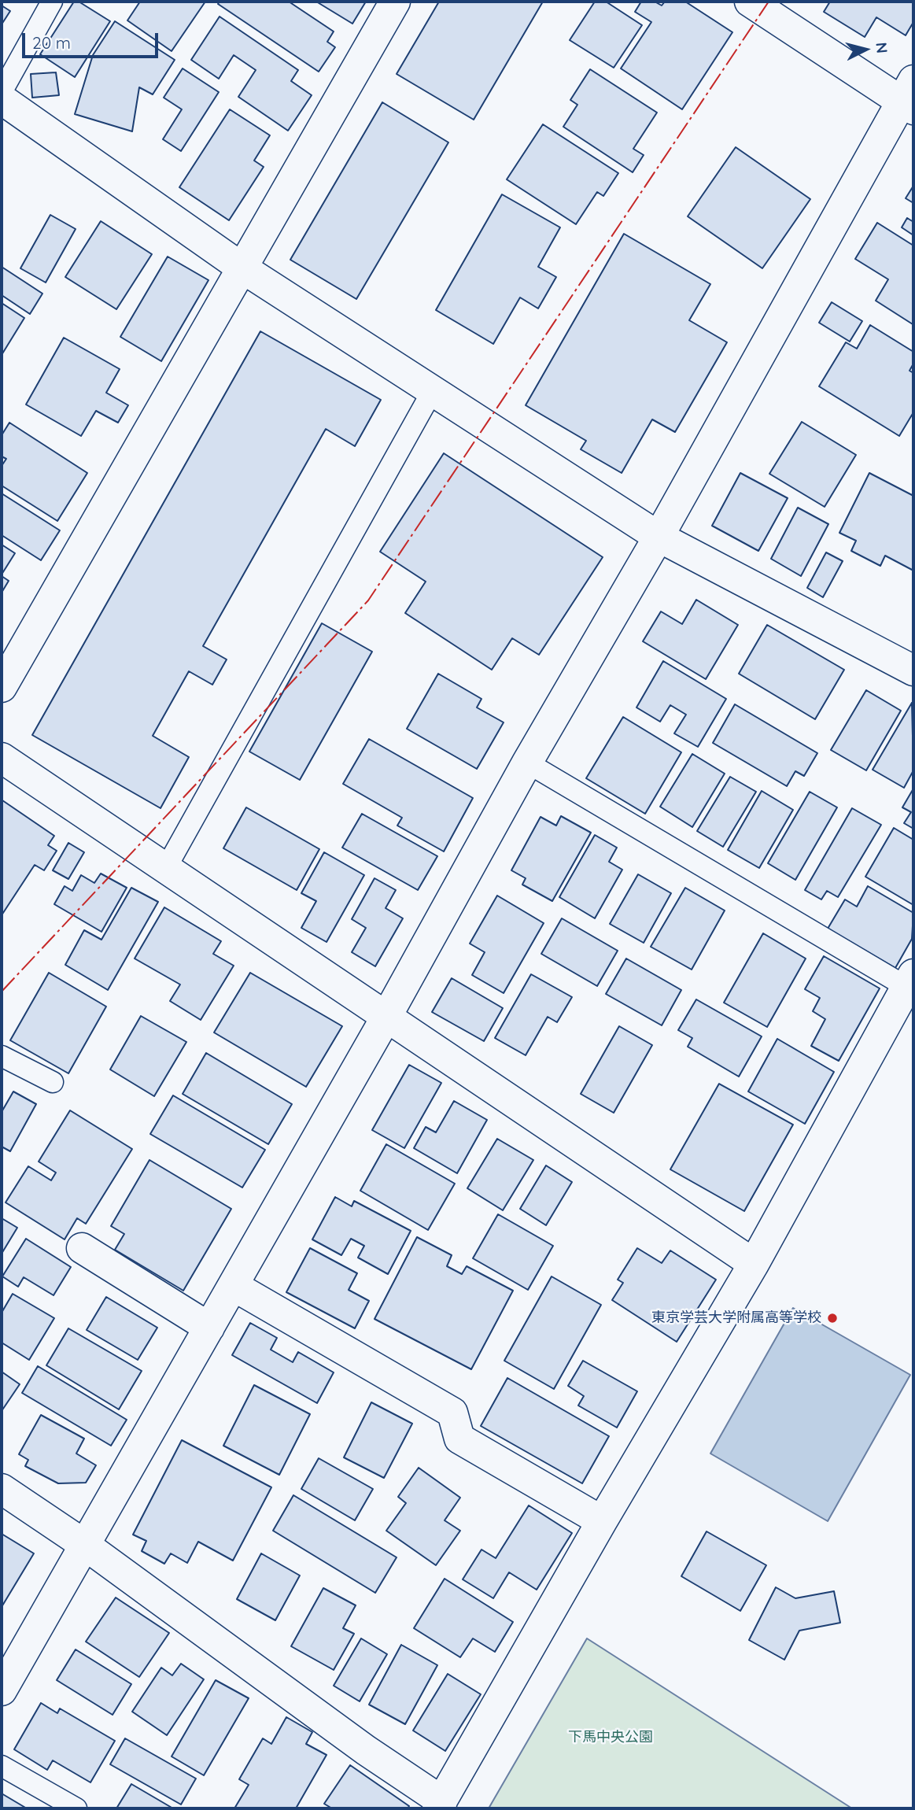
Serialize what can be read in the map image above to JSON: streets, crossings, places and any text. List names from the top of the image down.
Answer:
{
  "parks": ["下馬中央公園"],
  "places": ["東京学芸大学附属高等学校"],
  "scale_bar": "20 m",
  "north": "right"
}
